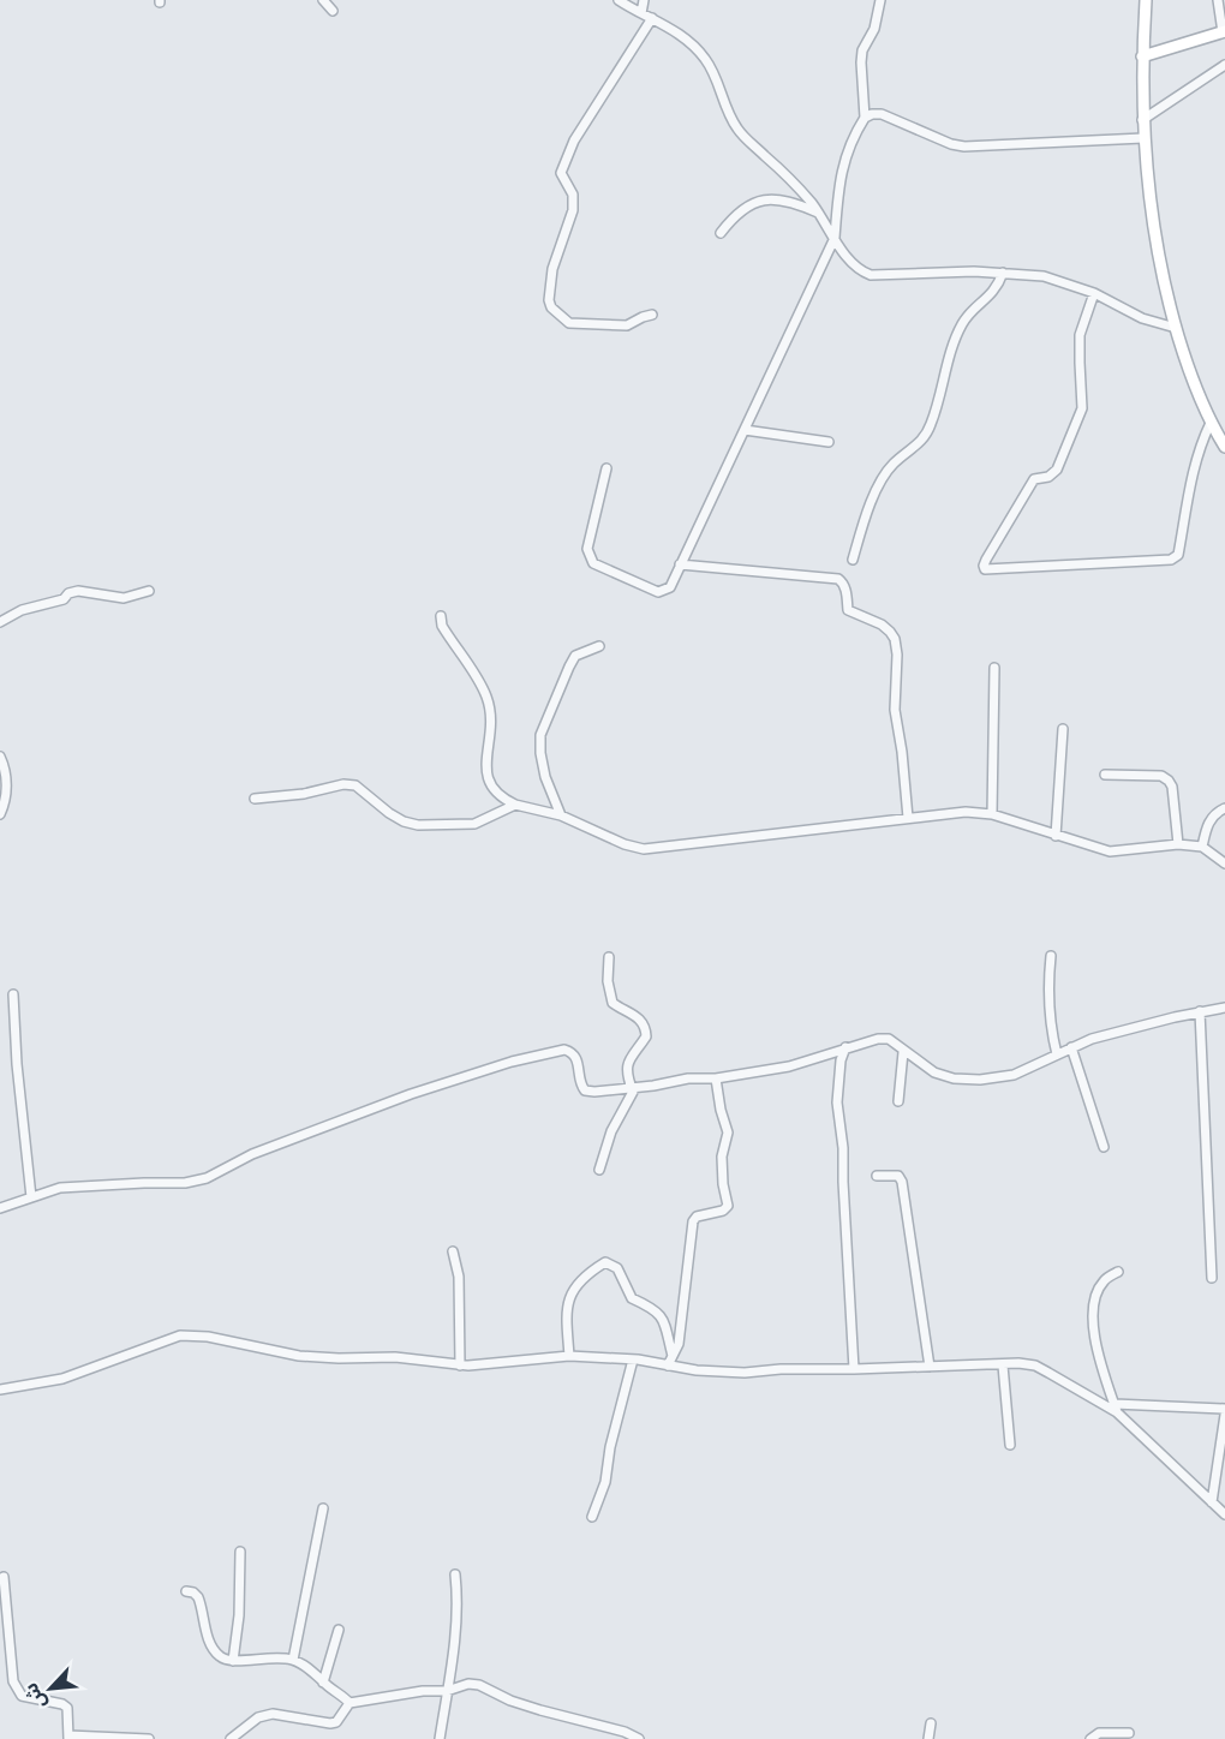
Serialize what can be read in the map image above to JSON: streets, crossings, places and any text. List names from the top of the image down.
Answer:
{
  "north": "bottom left"
}
